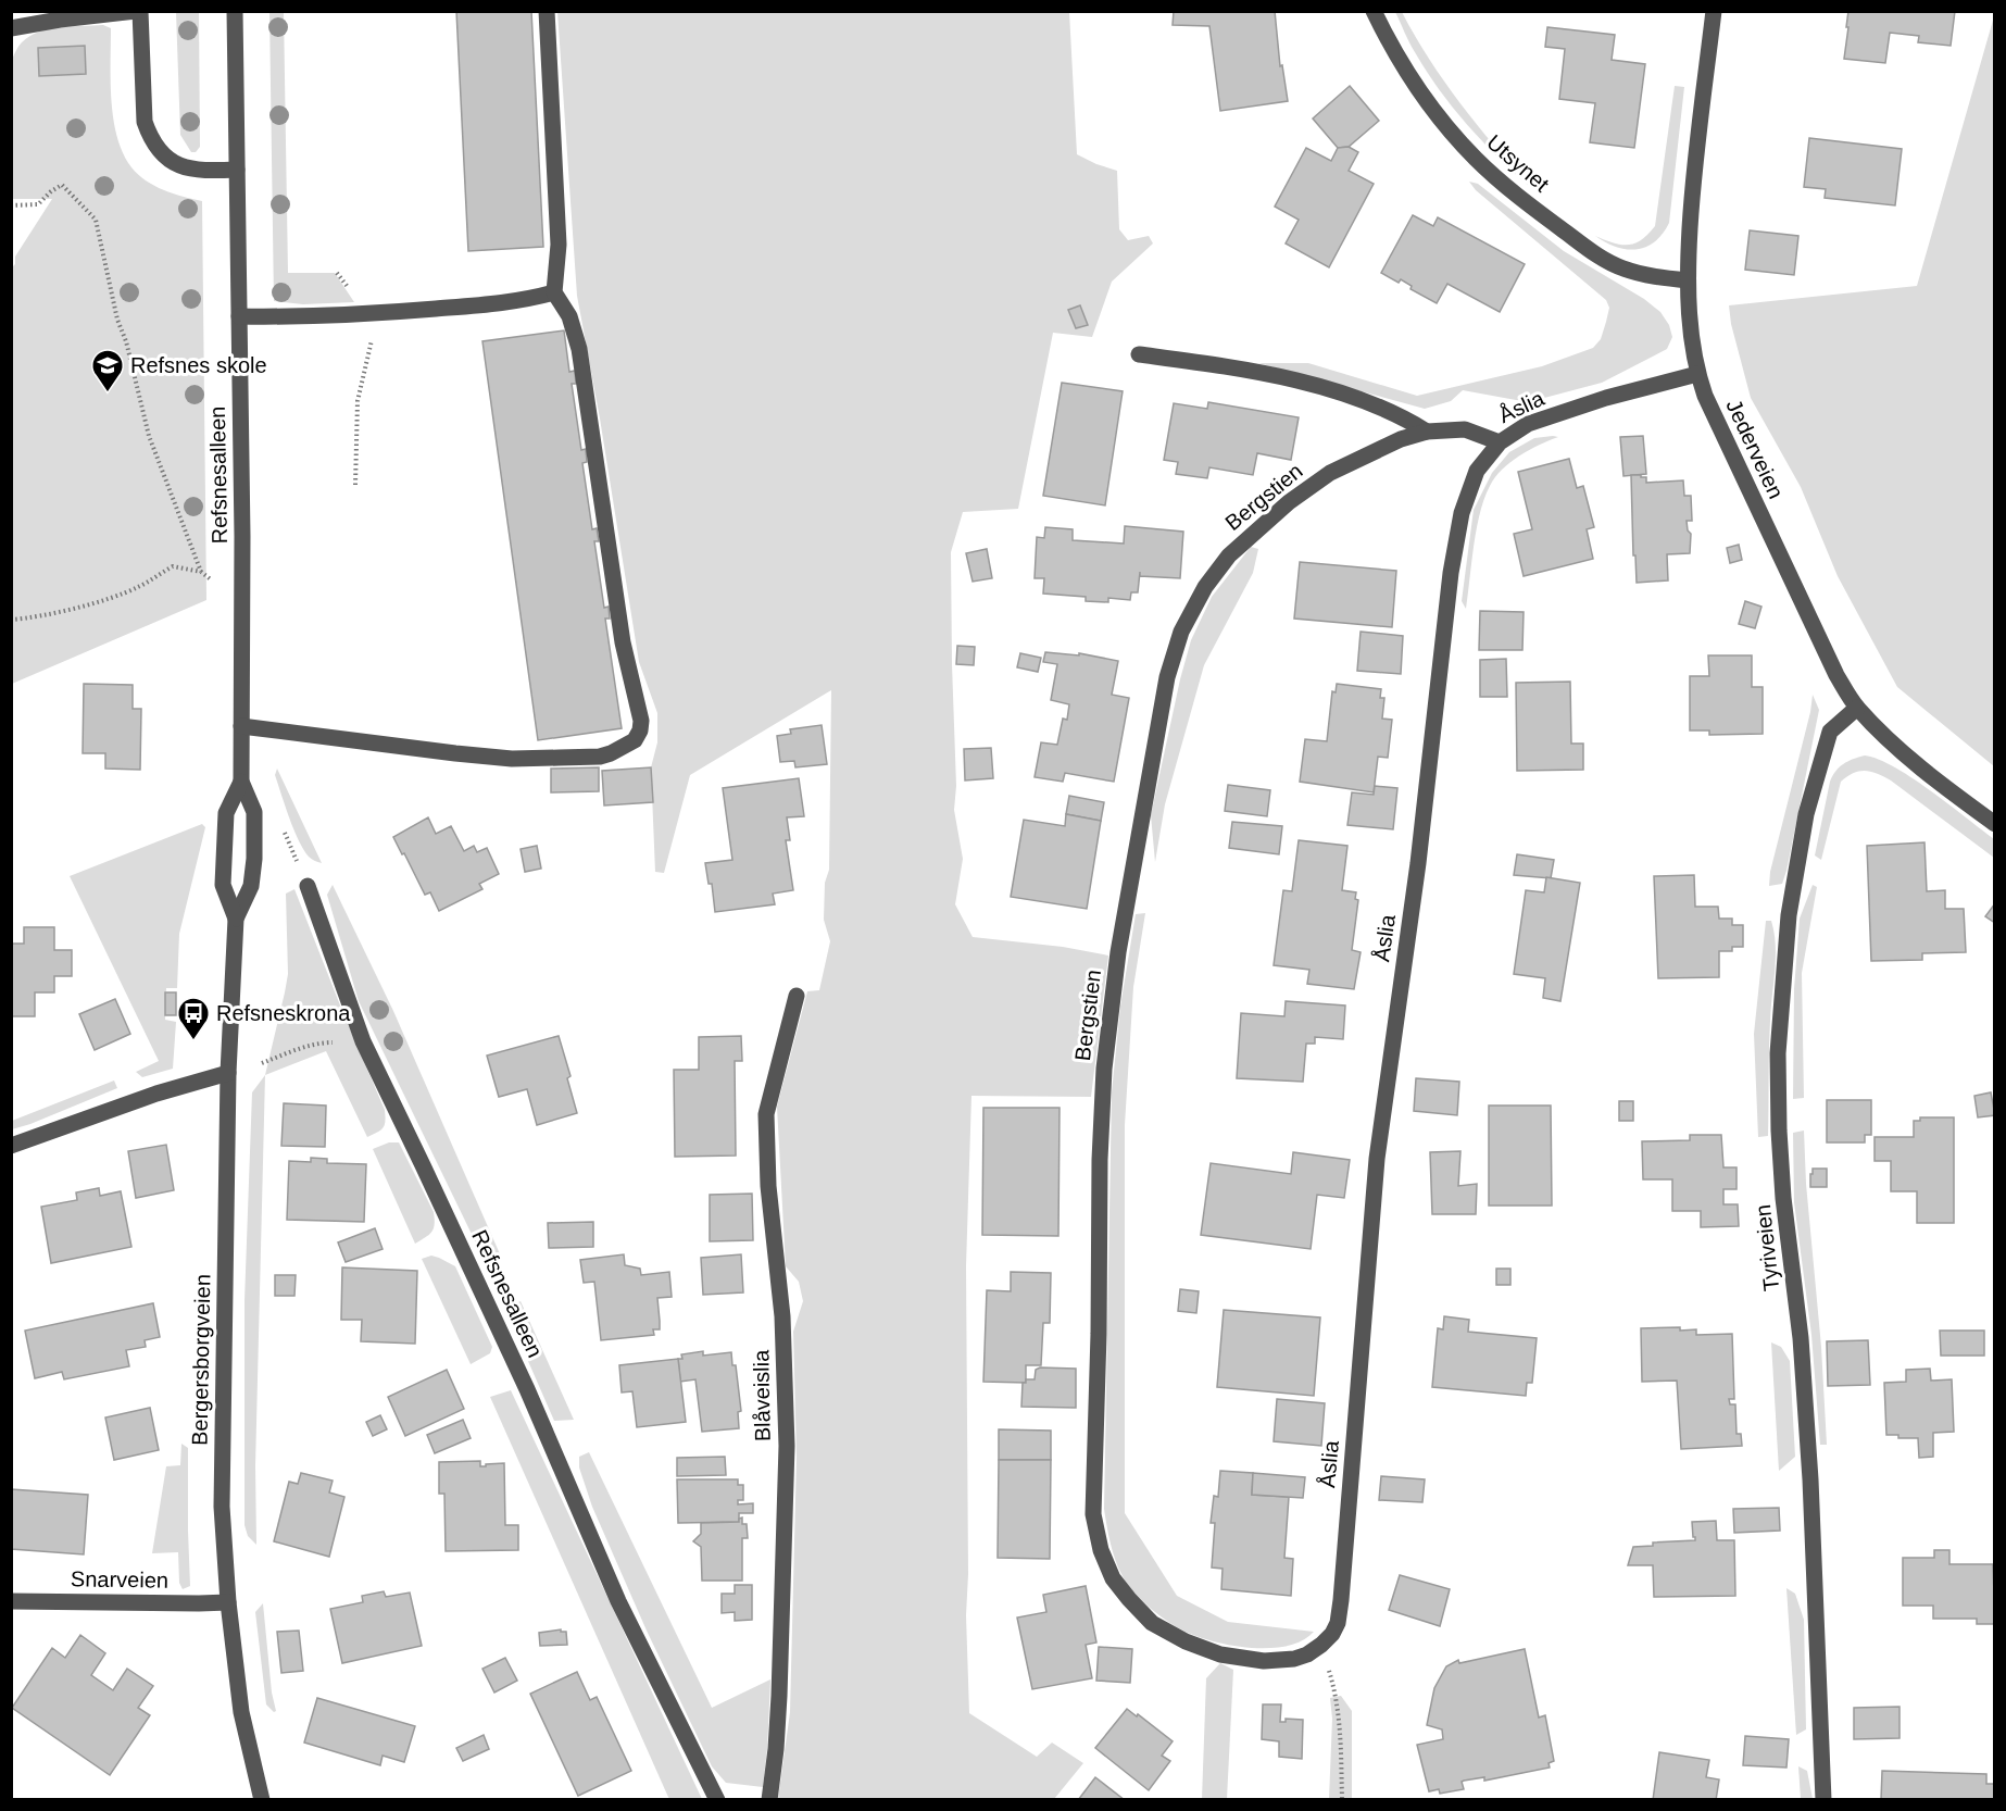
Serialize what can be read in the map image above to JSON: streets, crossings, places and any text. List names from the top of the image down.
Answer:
{
  "streets": {
    "street": [
      "Utsynet",
      "Åslia",
      "Jederveien",
      "Refsnesalleen",
      "Bergstien",
      "Tyriveien",
      "Bergersborgveien",
      "Blåveislia",
      "Snarveien"
    ]
  },
  "crossings": [
    ["Utsynet", "Jederveien"],
    ["Åslia", "Jederveien"],
    ["Åslia", "Bergstien"],
    ["Jederveien", "Tyriveien"],
    ["Refsnesalleen", "Bergersborgveien"],
    ["Bergersborgveien", "Snarveien"]
  ],
  "places": {
    "school or university": ["Refsnes skole"],
    "bus stop": ["Refsneskrona"]
  }
}
